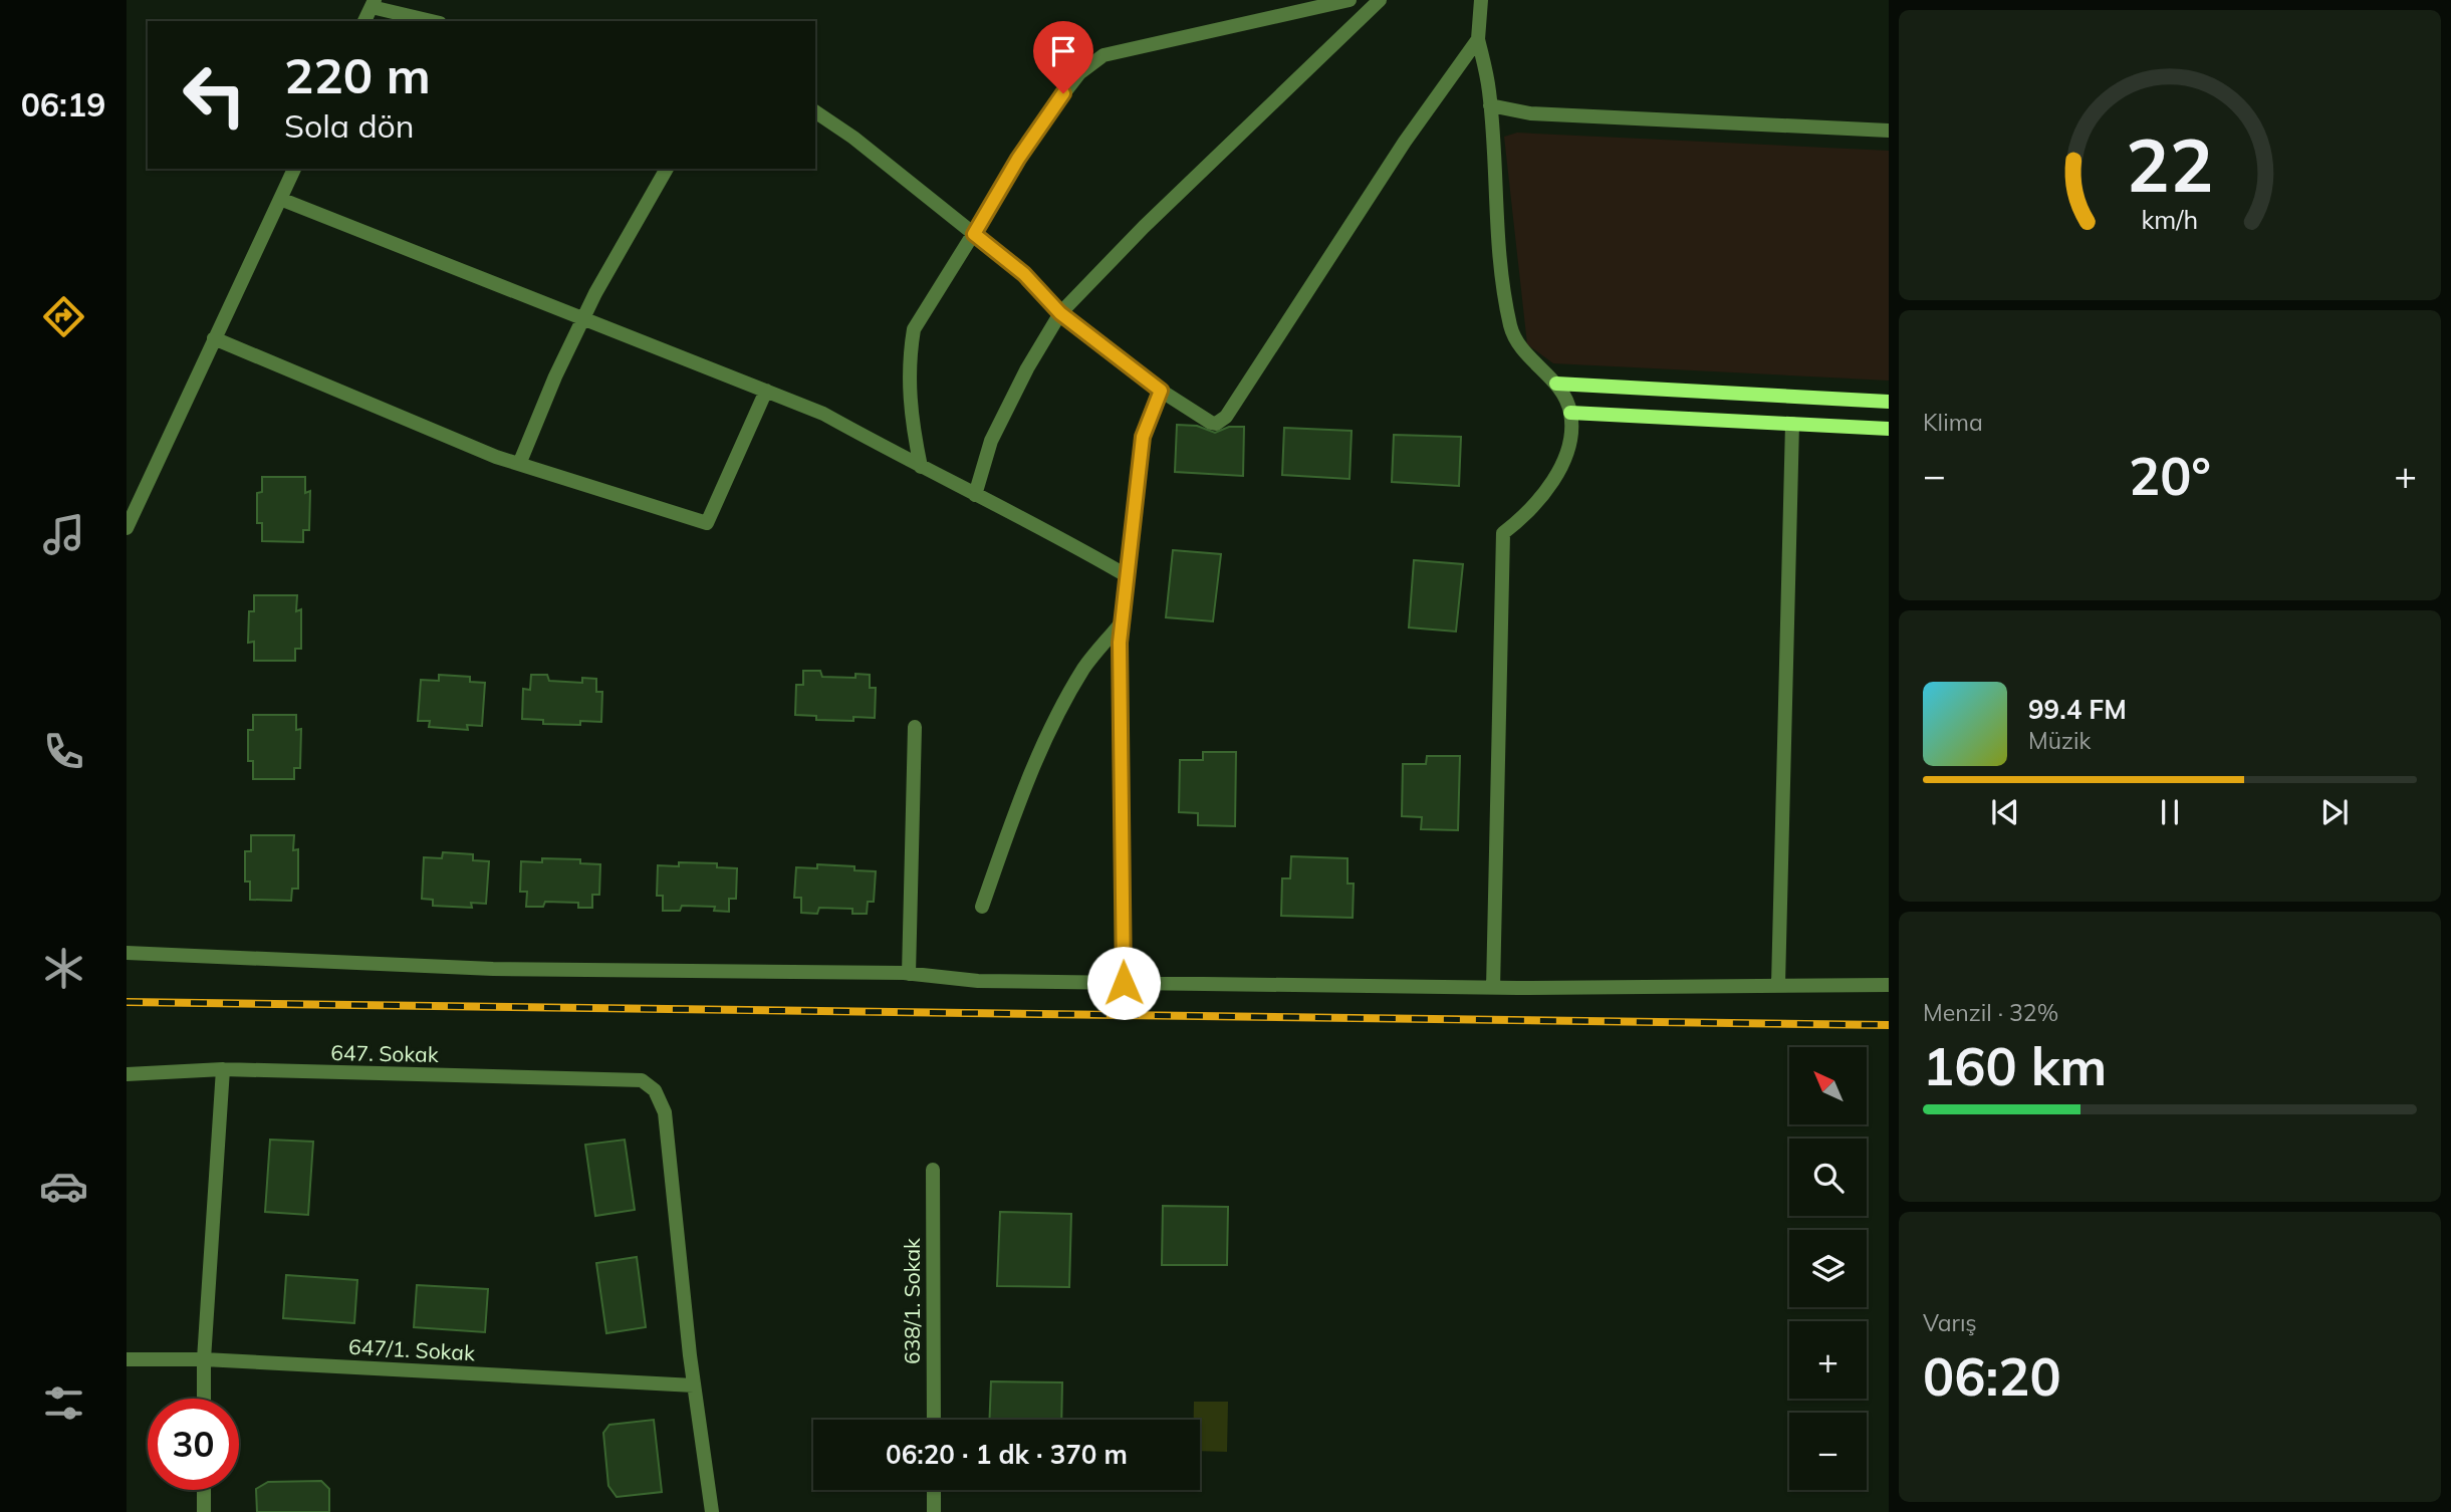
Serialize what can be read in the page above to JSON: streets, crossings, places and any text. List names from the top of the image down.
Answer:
{
  "streets": {
    "street": ["647. Sokak", "638/1. Sokak", "647/1. Sokak"]
  },
  "crossings": [
    ["647. Sokak", "647/1. Sokak"]
  ],
  "north": "top left",
  "page": {
    "tabs": "06:19",
    "turn": ["220 m", "Sola dön"],
    "tile": [
      "Klima",
      ["Menzil · 32%", "160 km"],
      ["Varış", "06:20"]
    ],
    "heat": ["−", "20°", "+"],
    "song": ["99.4 FM", "Müzik"],
    "map_buttons": ["+", "−"],
    "limit": "30",
    "trip": "06:20 · 1 dk · 370 m",
    "gauge": ["22", "km/h"]
  }
}
